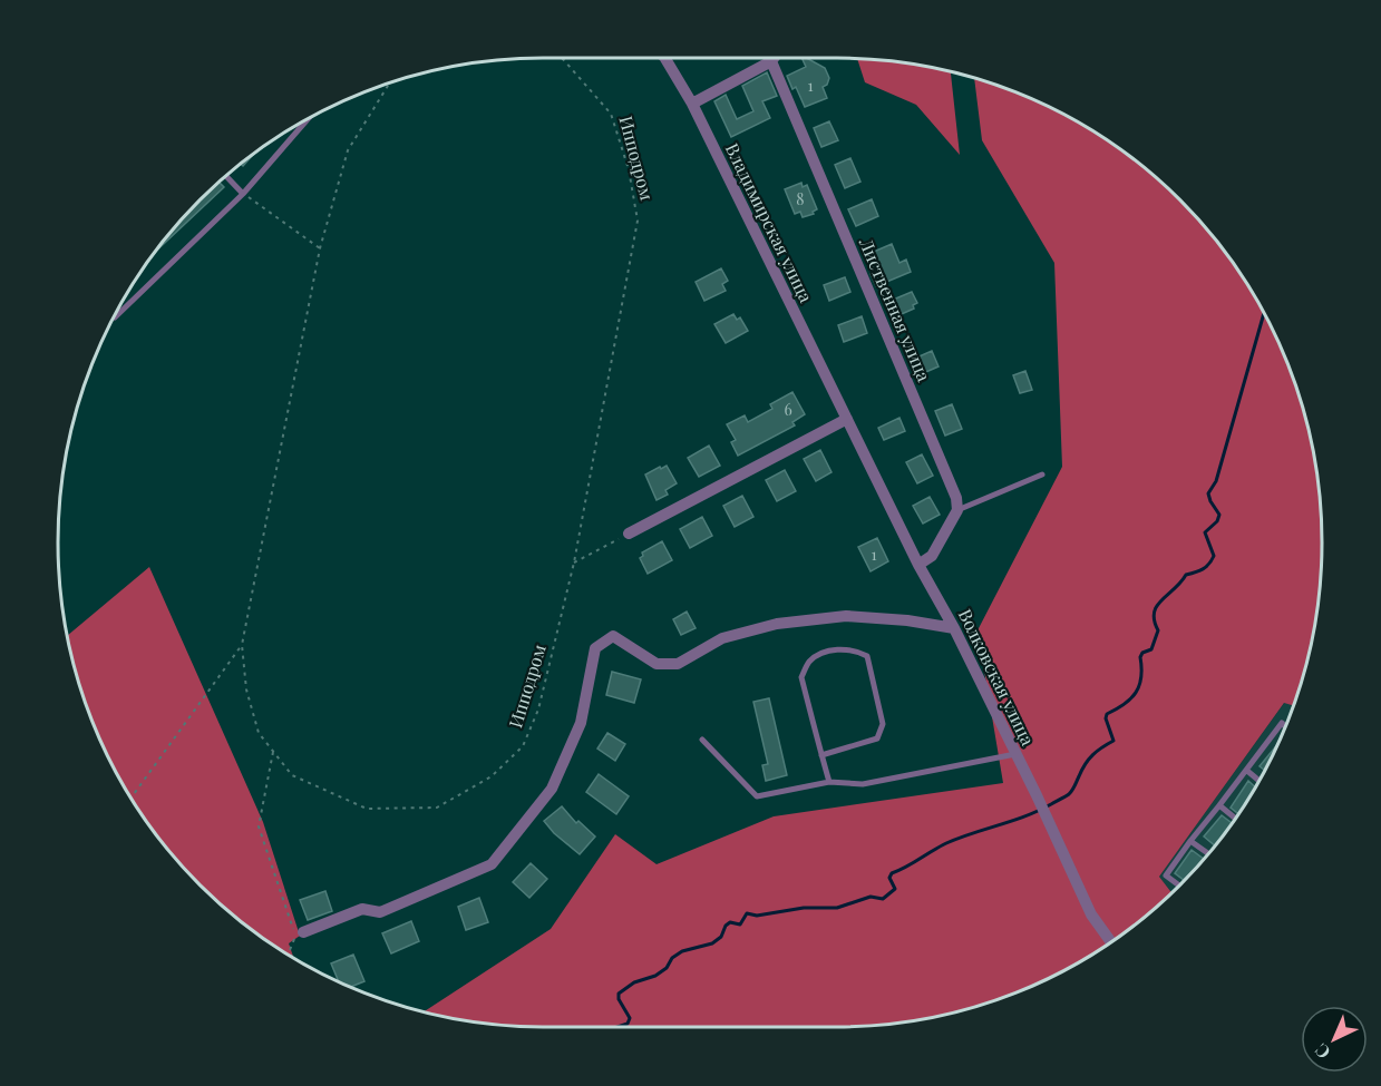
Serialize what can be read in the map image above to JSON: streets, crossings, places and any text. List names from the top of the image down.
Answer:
{
  "streets": {
    "street": ["Владимирская улица", "Лиственная улица", "Волковская улица"],
    "path": ["Ипподром"]
  },
  "crossings": [
    ["Владимирская улица", "Волковская улица"]
  ],
  "house_numbers": [
    "1",
    "8",
    "6",
    "1"
  ],
  "north": "bottom left"
}
